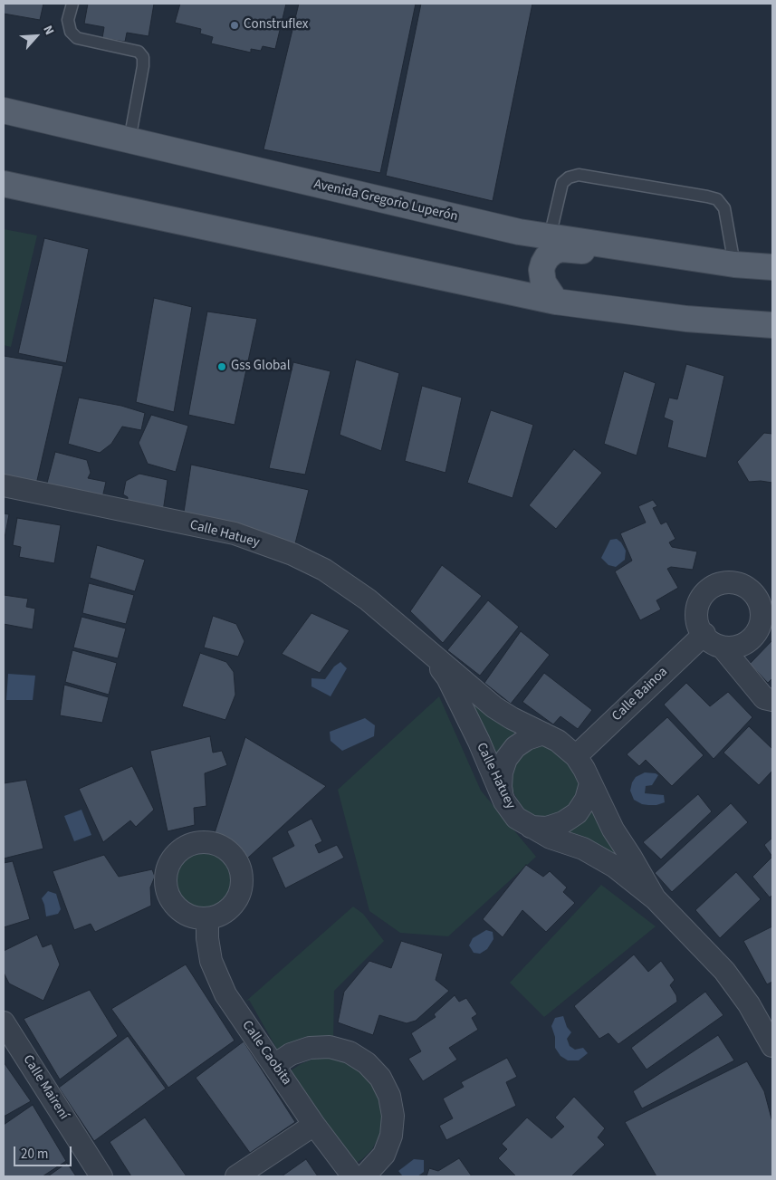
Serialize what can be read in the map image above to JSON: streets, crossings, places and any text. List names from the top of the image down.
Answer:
{
  "streets": {
    "main road": ["Avenida Gregorio Luperón"],
    "street": [
      "Calle Hatuey",
      "Calle Bainoa",
      "Calle Caobita",
      "Calle Mairení"
    ]
  },
  "crossings": [
    ["Calle Hatuey", "Calle Bainoa"]
  ],
  "places": ["Construflex", "Gss Global"],
  "scale_bar": "20 m",
  "north": "top right"
}
